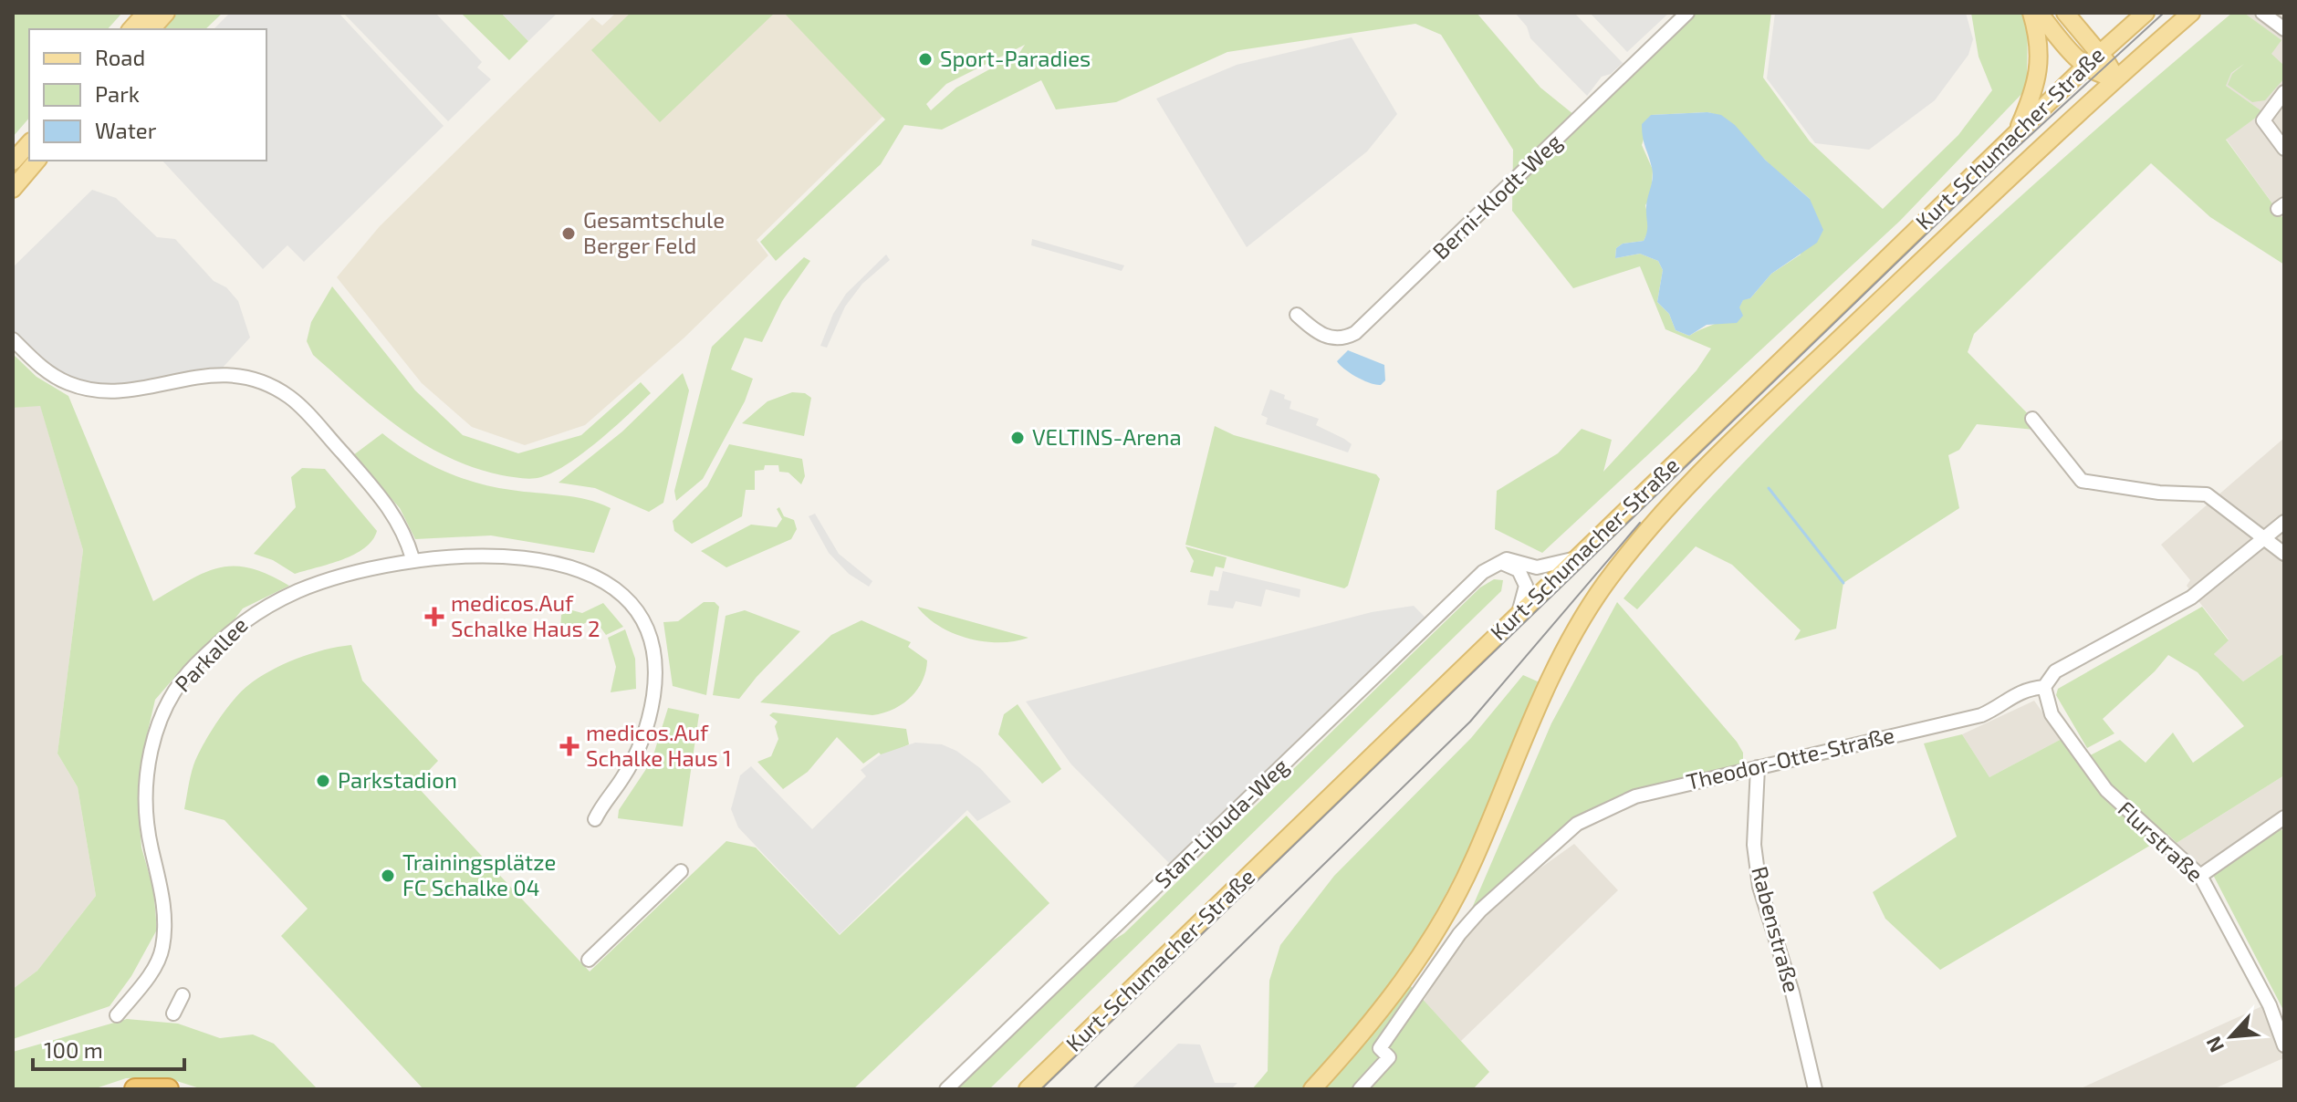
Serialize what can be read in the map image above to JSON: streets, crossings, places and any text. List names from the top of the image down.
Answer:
{
  "streets": {
    "main road": ["Kurt-Schumacher-Straße"],
    "street": [
      "Berni-Klodt-Weg",
      "Parkallee",
      "Theodor-Otte-Straße",
      "Stan-Libuda-Weg",
      "Flurstraße",
      "Rabenstraße"
    ]
  },
  "crossings": [
    ["Theodor-Otte-Straße", "Flurstraße"],
    ["Theodor-Otte-Straße", "Rabenstraße"]
  ],
  "places": {
    "other": [
      "Sport-Paradies",
      "Gesamtschule Berger Feld",
      "VELTINS-Arena",
      "Parkstadion",
      "Trainingsplätze FC Schalke 04"
    ],
    "health": ["medicos.Auf Schalke Haus 2", "medicos.Auf Schalke Haus 1"]
  },
  "legend": ["Road", "Park", "Water"],
  "scale_bar": "100 m",
  "north": "bottom left"
}
